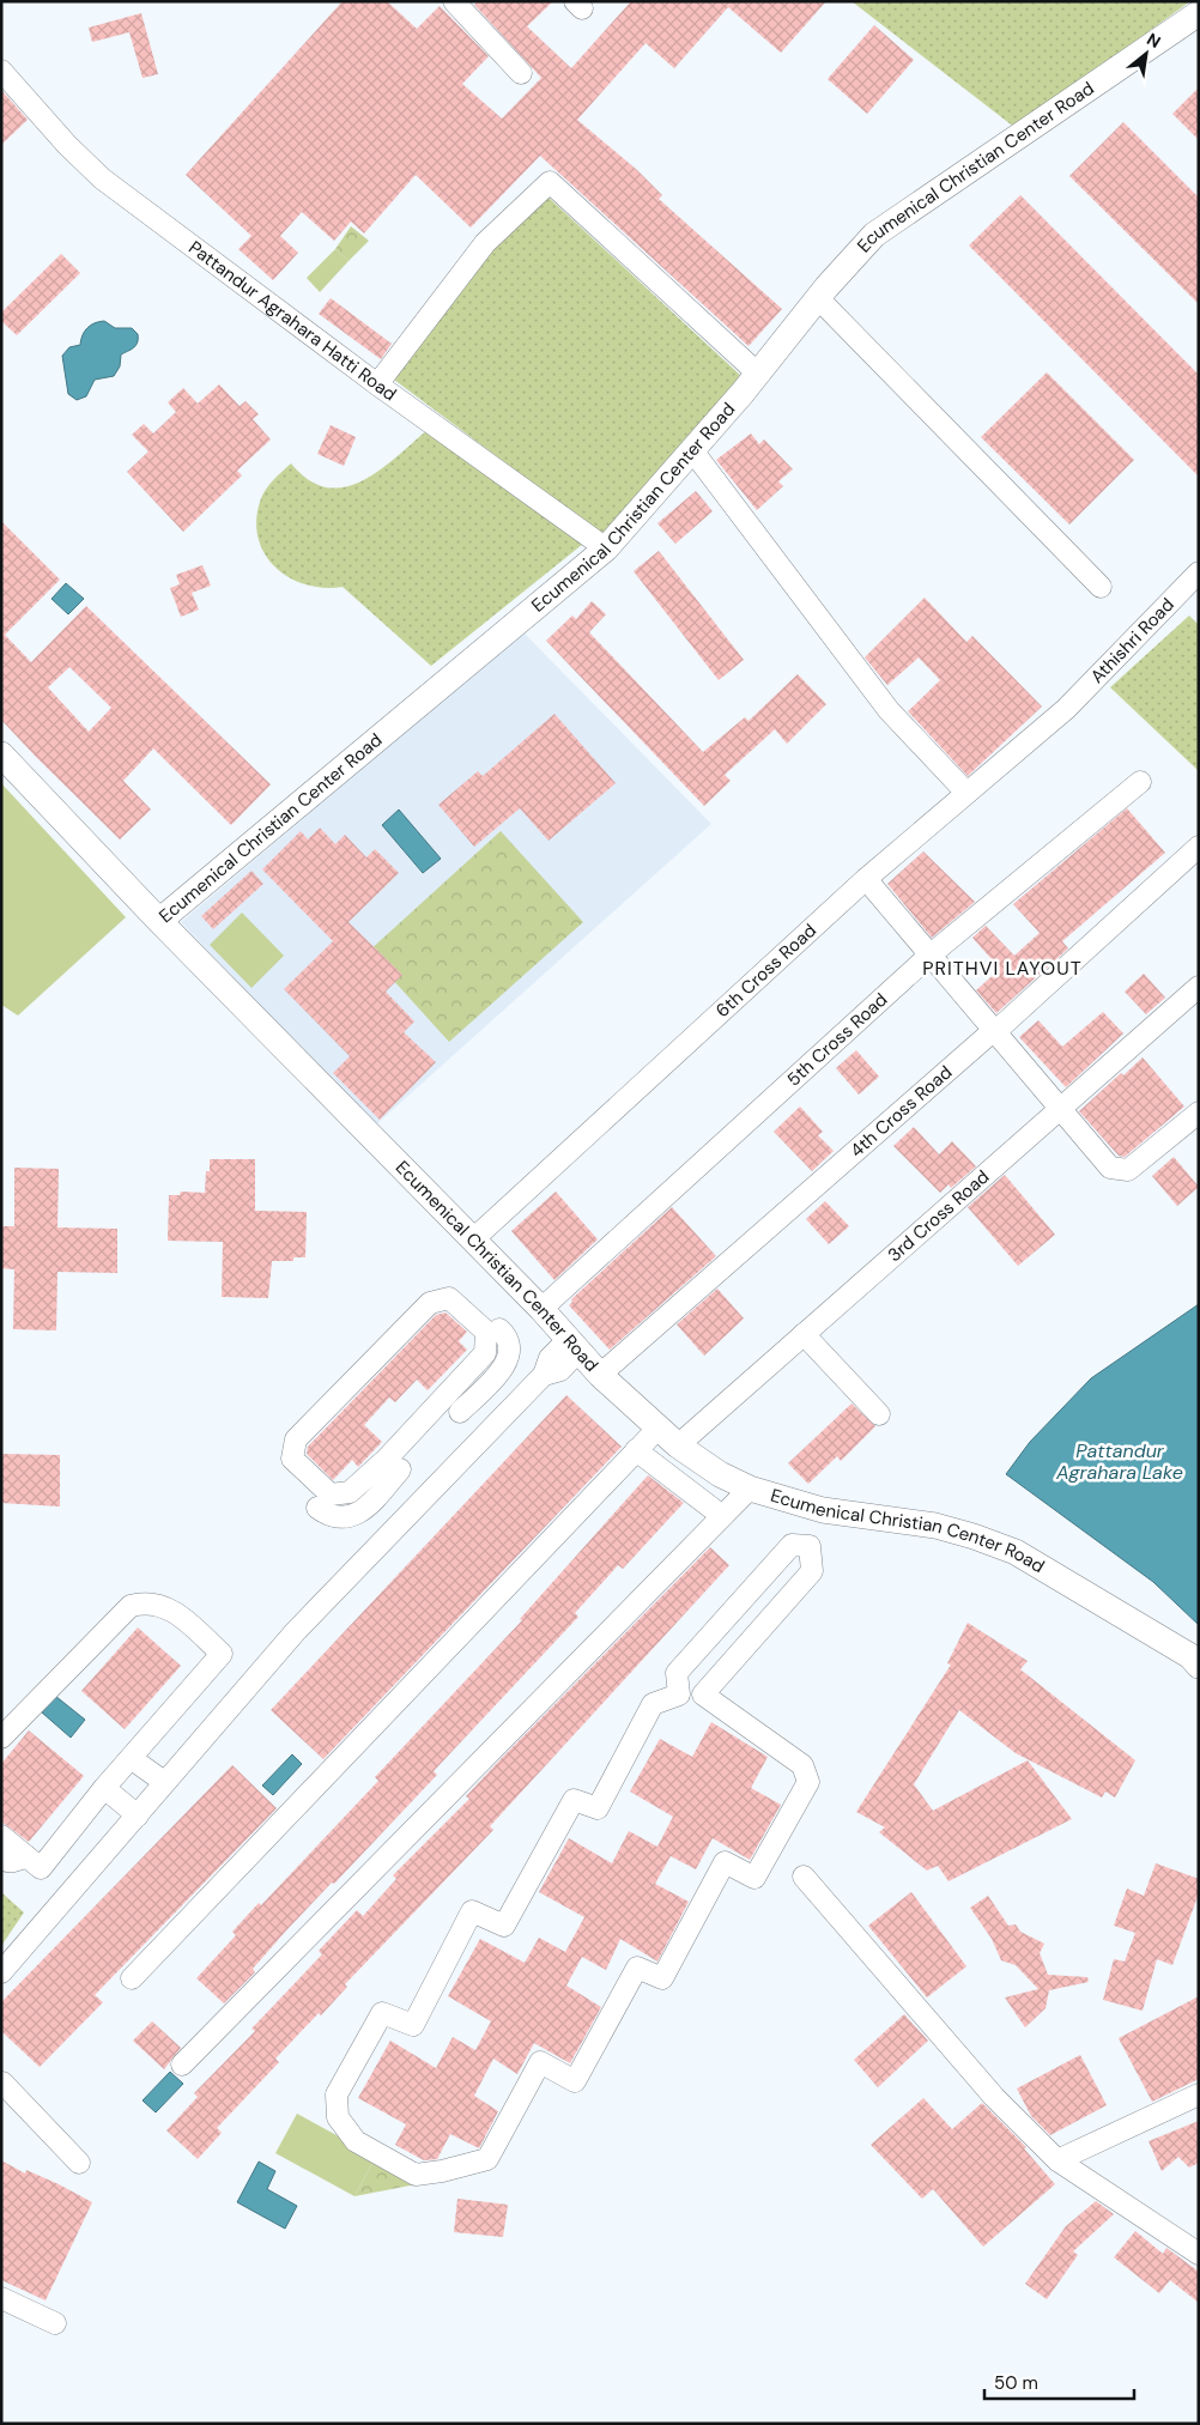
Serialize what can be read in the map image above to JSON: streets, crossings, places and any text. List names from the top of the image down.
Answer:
{
  "streets": {
    "street": [
      "Ecumenical Christian Center Road",
      "Pattandur Agrahara Hatti Road",
      "Athishri Road",
      "6th Cross Road",
      "5th Cross Road",
      "4th Cross Road",
      "3rd Cross Road"
    ]
  },
  "crossings": [
    ["Ecumenical Christian Center Road", "Pattandur Agrahara Hatti Road"],
    ["Ecumenical Christian Center Road", "6th Cross Road"],
    ["Ecumenical Christian Center Road", "5th Cross Road"],
    ["Ecumenical Christian Center Road", "4th Cross Road"],
    ["Ecumenical Christian Center Road", "3rd Cross Road"],
    ["Athishri Road", "6th Cross Road"]
  ],
  "districts": ["PRITHVI LAYOUT"],
  "water": ["Pattandur Agrahara Lake"],
  "scale_bar": "50 m",
  "north": "top right"
}
